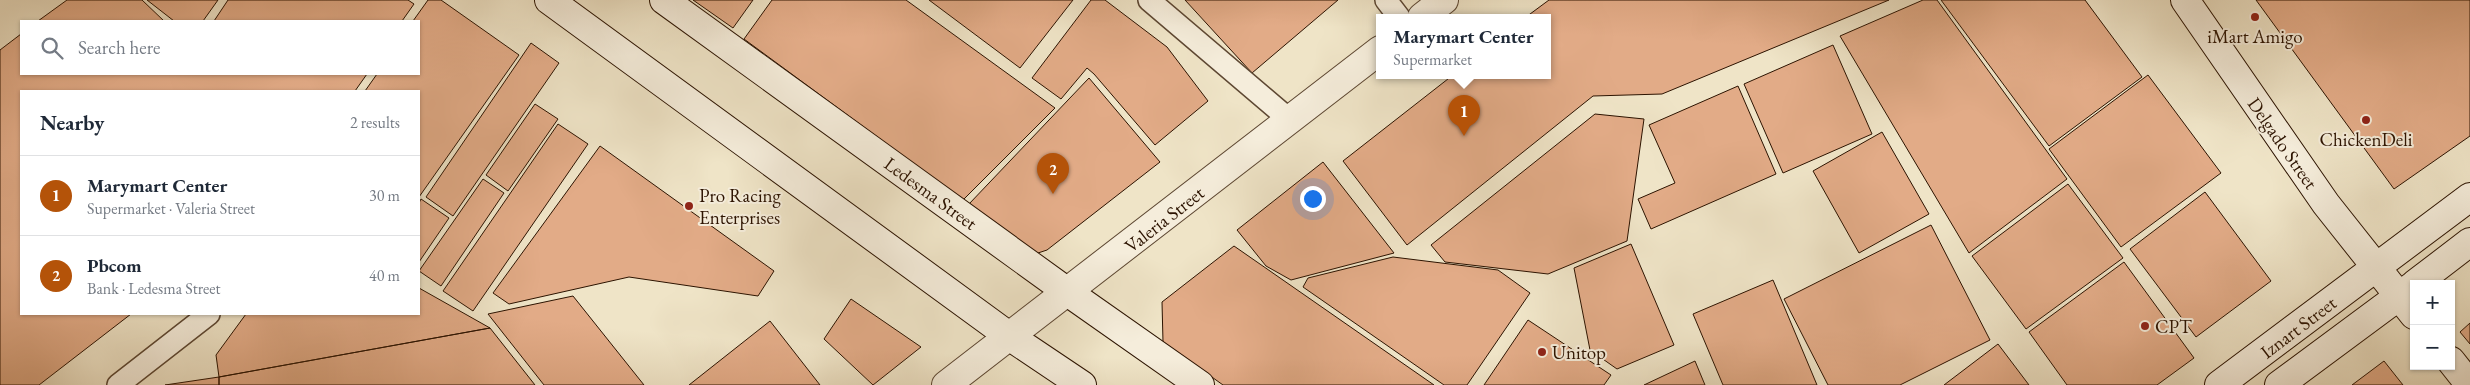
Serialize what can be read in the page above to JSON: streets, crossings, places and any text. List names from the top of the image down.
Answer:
{
  "streets": {
    "main road": [
      "Delgado Street",
      "Ledesma Street",
      "Valeria Street",
      "Iznart Street"
    ]
  },
  "crossings": [
    ["Delgado Street", "Iznart Street"],
    ["Ledesma Street", "Valeria Street"]
  ],
  "places": [
    "iMart Amigo",
    "ChickenDeli",
    "Pro Racing Enterprises",
    "CPT",
    "Unitop"
  ],
  "page": {
    "popup": ["Marymart Center", "Supermarket"],
    "search": "Search here",
    "heading": ["Nearby", "2 results"],
    "pins": ["1", "2"],
    "list": [
      {
        "mark": "1",
        "name": "Marymart Center",
        "note": "Supermarket · Valeria Street",
        "value": "30 m"
      },
      {
        "mark": "2",
        "name": "Pbcom",
        "note": "Bank · Ledesma Street",
        "value": "40 m"
      }
    ],
    "map_buttons": ["+", "−"]
  }
}
